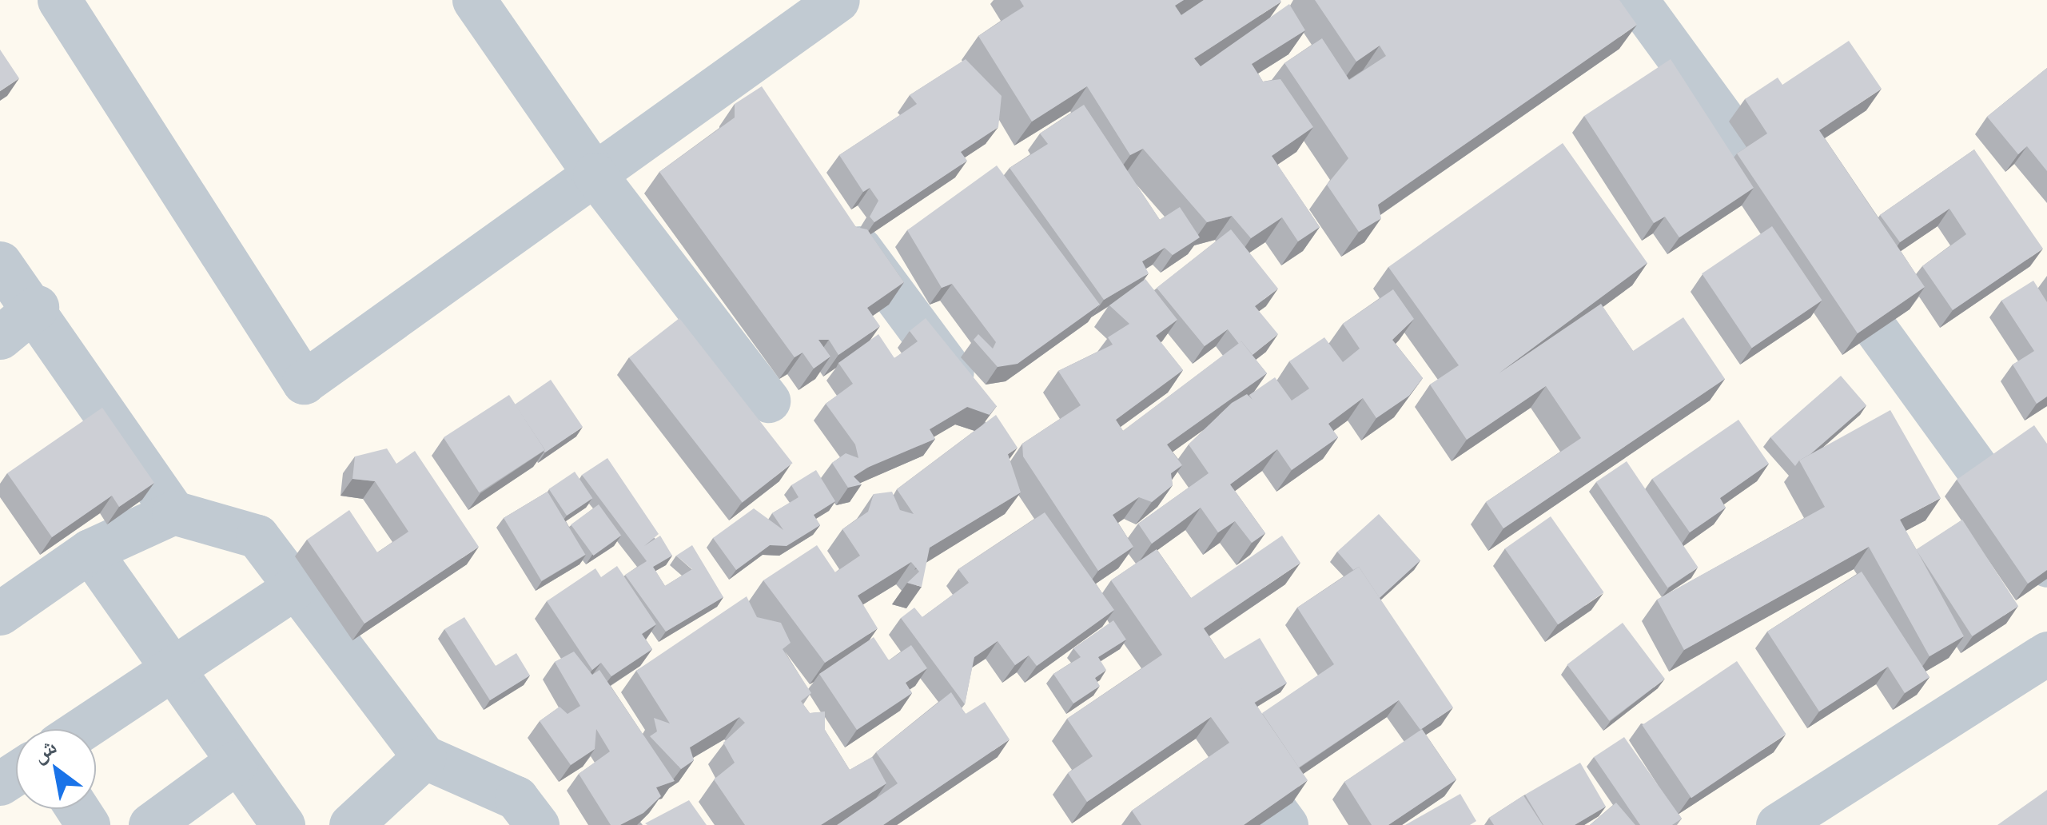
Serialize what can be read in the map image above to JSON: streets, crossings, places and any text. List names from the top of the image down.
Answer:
{
  "north": "top left"
}
